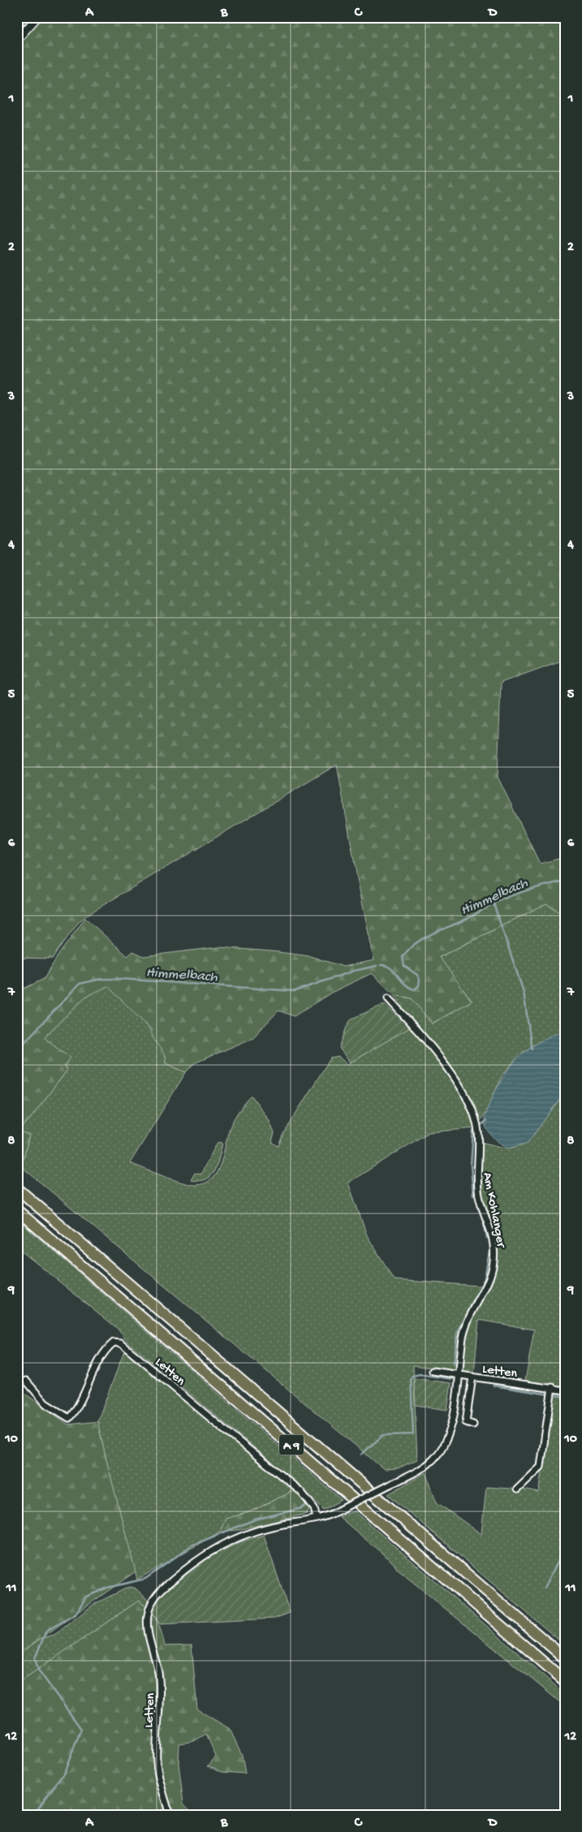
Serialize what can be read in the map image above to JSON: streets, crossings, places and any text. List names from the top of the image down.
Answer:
{
  "streets": {
    "highway": ["A 9"],
    "street": ["Am Kohlanger", "Letten"]
  },
  "crossings": [
    ["Am Kohlanger", "Letten"]
  ],
  "water": ["Himmelbach"],
  "grid": {
    "columns": [
      "A",
      "B",
      "C",
      "D"
    ],
    "rows": [
      "1",
      "2",
      "3",
      "4",
      "5",
      "6",
      "7",
      "8",
      "9",
      "10",
      "11",
      "12"
    ]
  }
}
